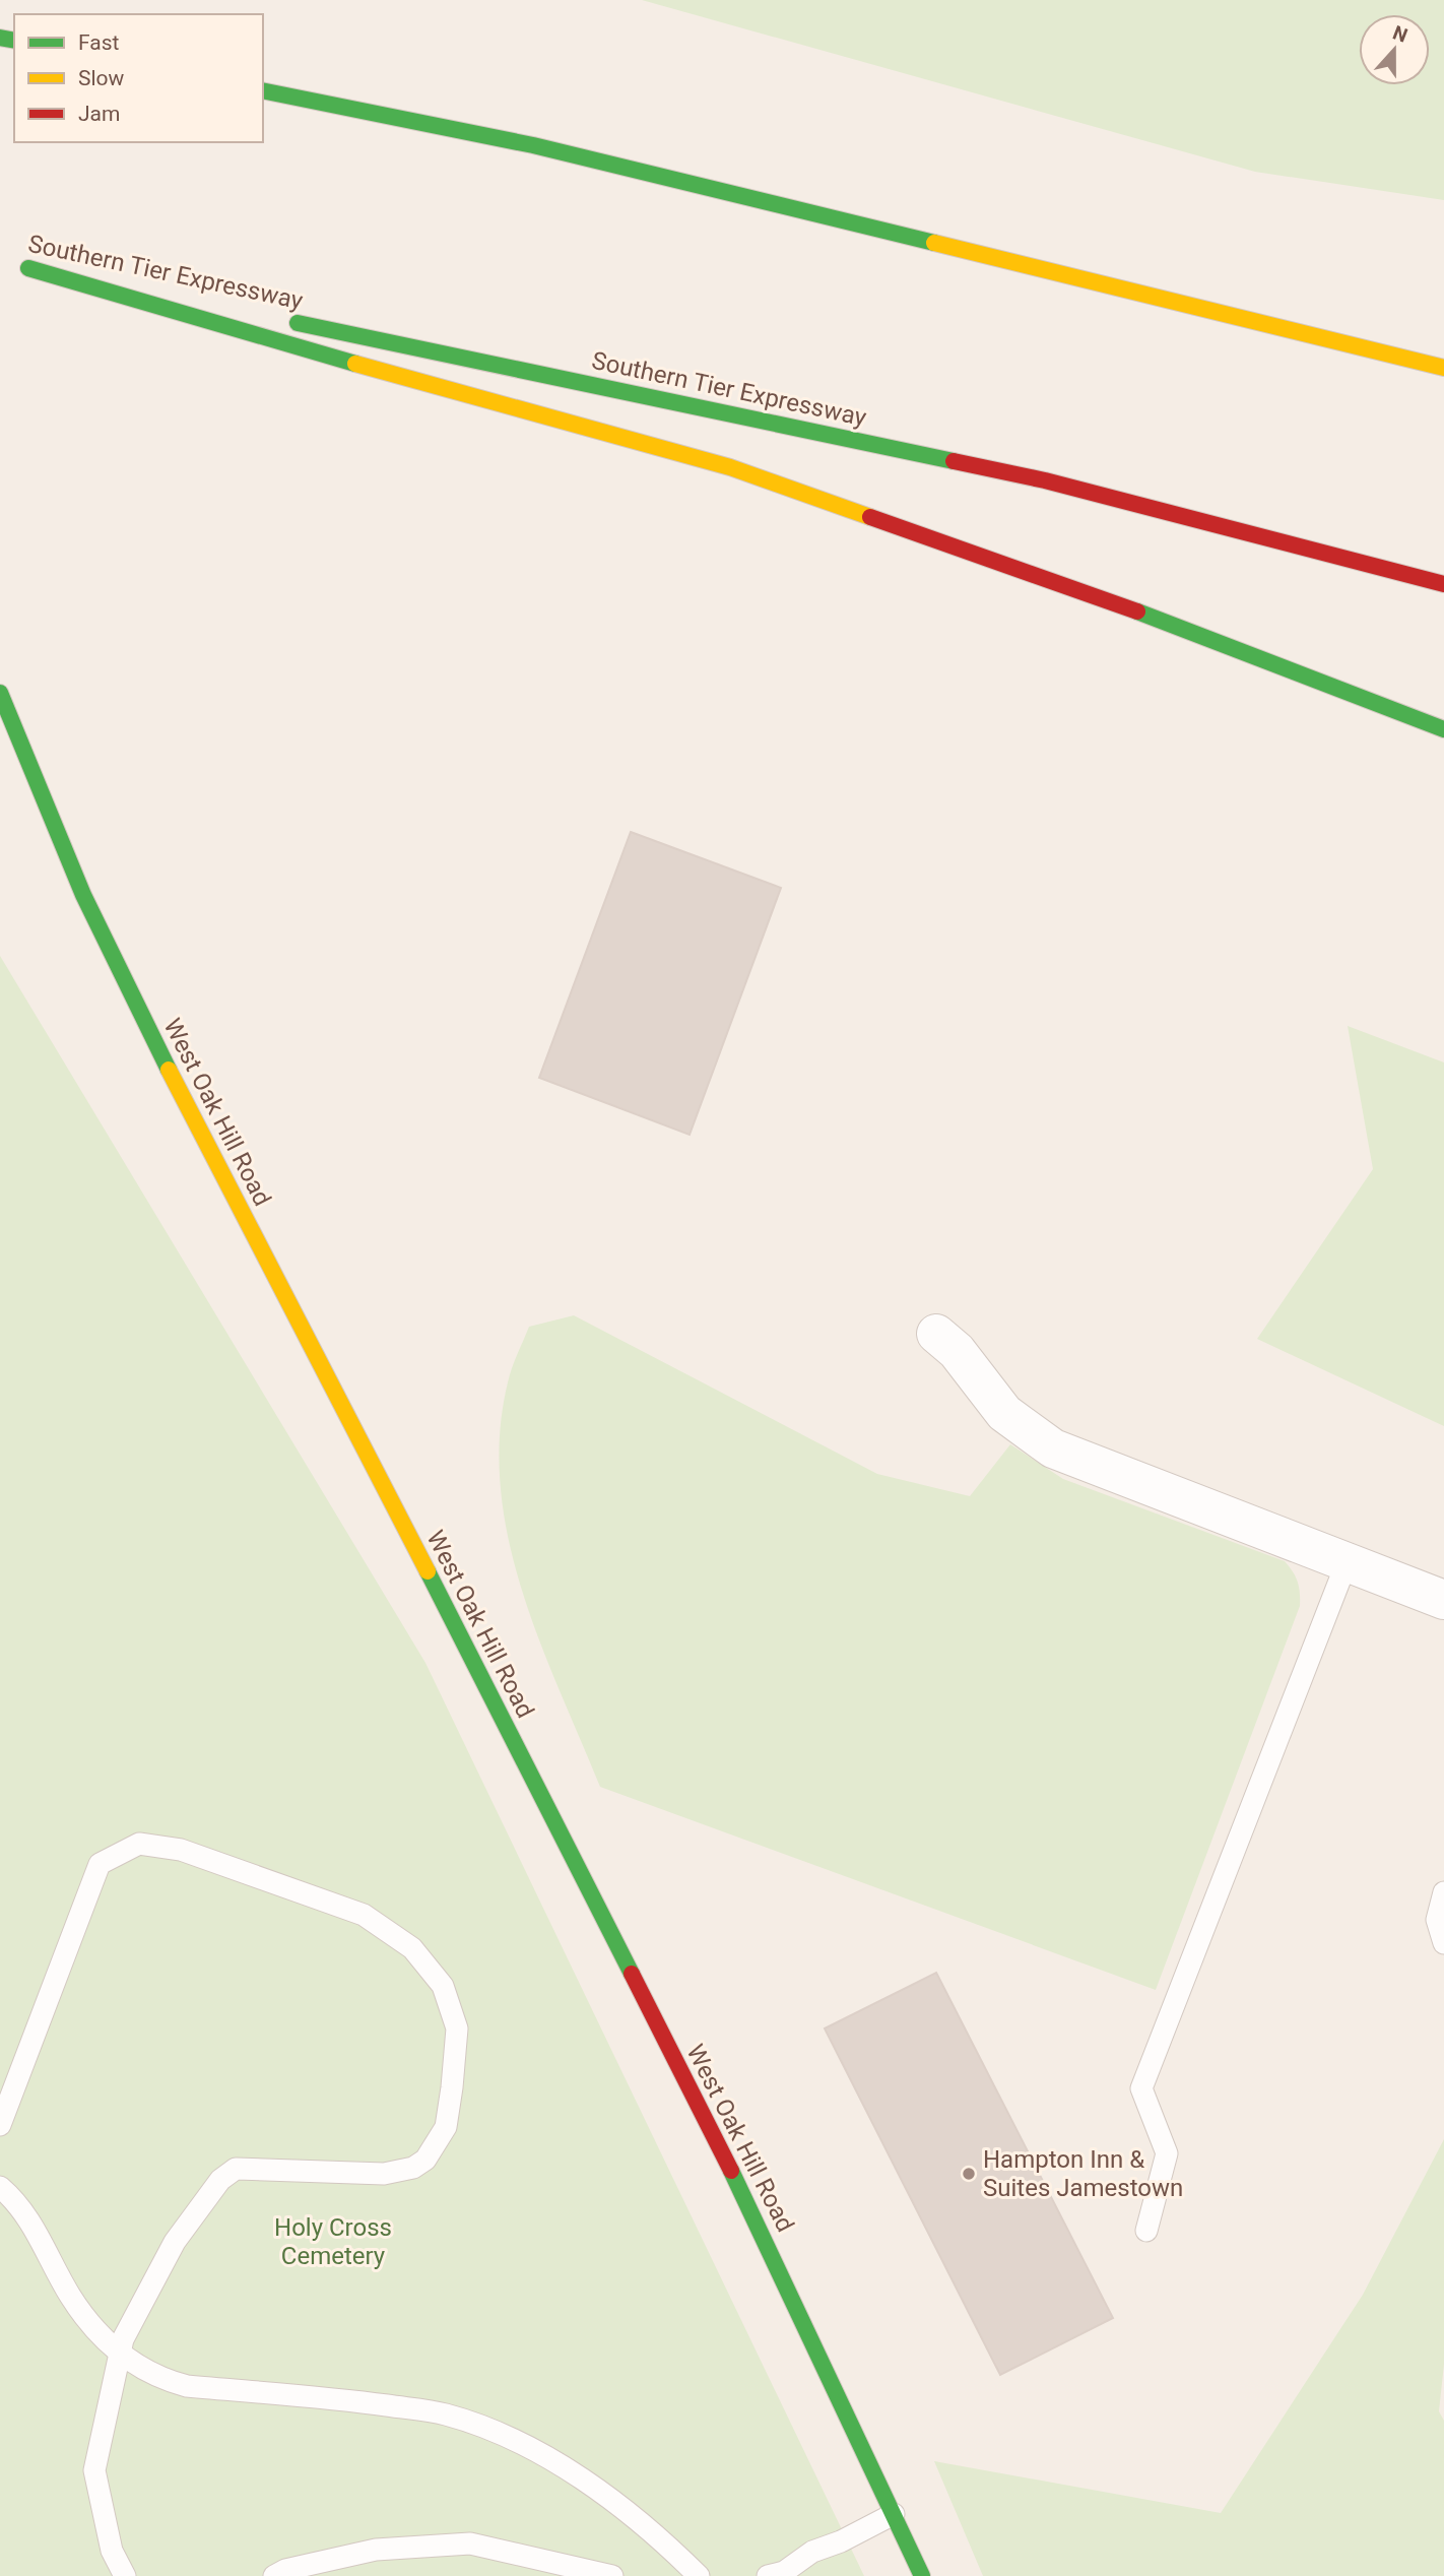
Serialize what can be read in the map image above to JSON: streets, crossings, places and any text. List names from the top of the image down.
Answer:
{
  "streets": {
    "main road": ["Southern Tier Expressway", "West Oak Hill Road"]
  },
  "parks": ["Holy Cross Cemetery"],
  "places": ["Hampton Inn & Suites Jamestown"],
  "legend": ["Fast", "Slow", "Jam"],
  "north": "top"
}
